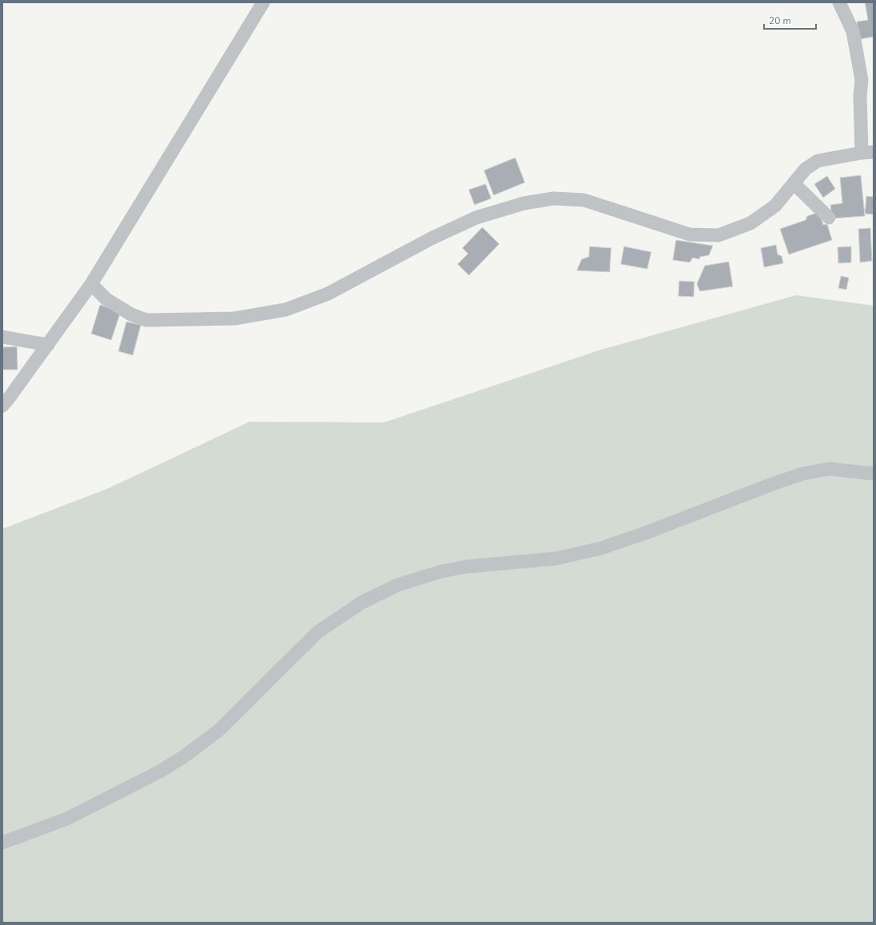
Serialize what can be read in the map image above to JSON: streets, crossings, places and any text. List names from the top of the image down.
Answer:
{
  "scale_bar": "20 m"
}
